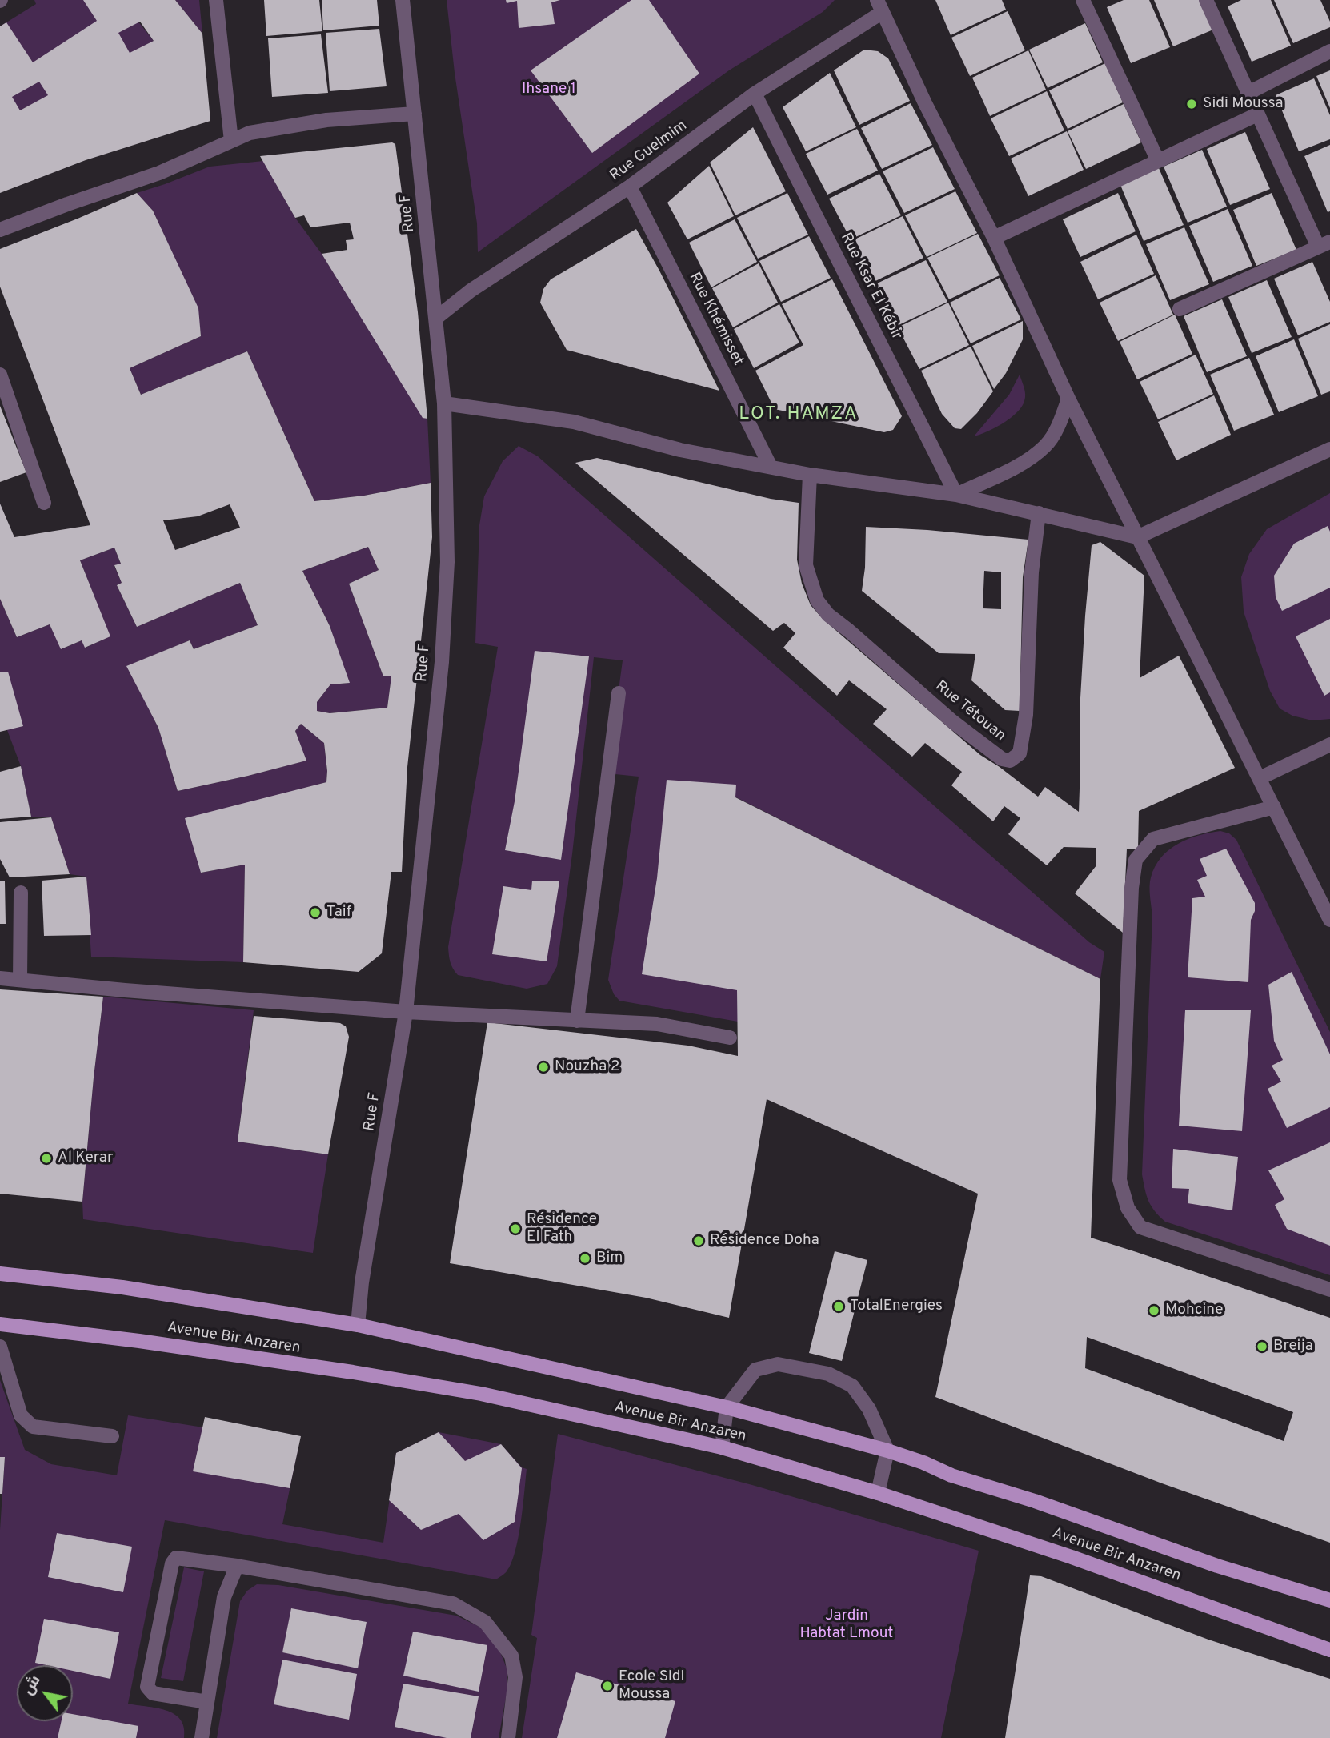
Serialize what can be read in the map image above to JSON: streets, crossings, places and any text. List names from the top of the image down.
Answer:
{
  "streets": {
    "main road": ["Avenue Bir Anzaren"],
    "street": [
      "Rue Guelmim",
      "Rue F",
      "Rue Ksar El Kébir",
      "Rue Khémisset",
      "Rue Tétouan"
    ]
  },
  "crossings": [
    ["Rue Guelmim", "Rue F"],
    ["Rue Guelmim", "Rue Ksar El Kébir"],
    ["Rue Guelmim", "Rue Khémisset"],
    ["Rue F", "Avenue Bir Anzaren"]
  ],
  "districts": ["LOT. HAMZA"],
  "parks": ["Ihsane 1", "Jardin Habtat Lmout"],
  "places": [
    "Sidi Moussa",
    "Taif",
    "Nouzha 2",
    "Al Kerar",
    "Résidence El Fath",
    "Résidence Doha",
    "Bim",
    "TotalEnergies",
    "Mohcine",
    "Breija",
    "Ecole Sidi Moussa"
  ],
  "north": "top left"
}
